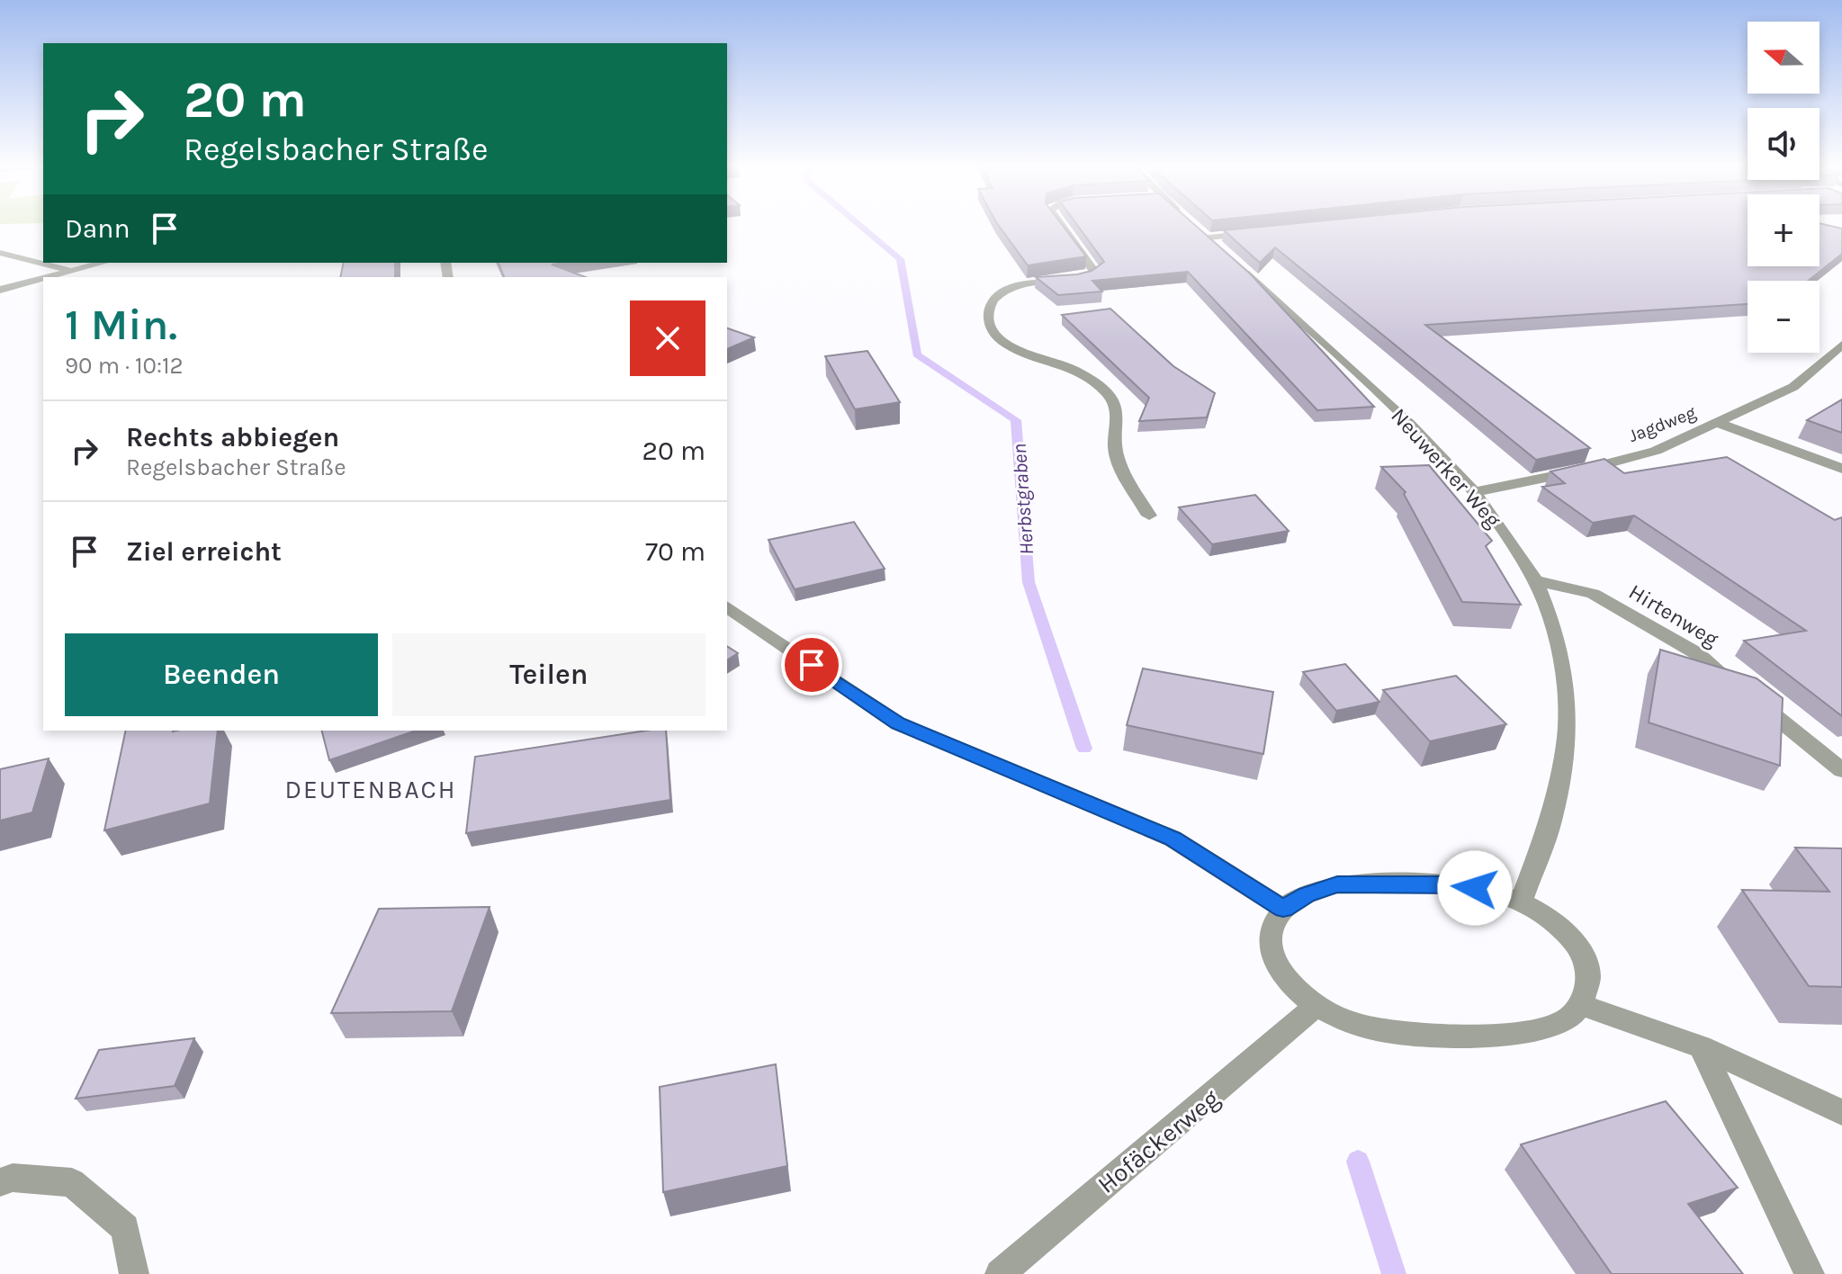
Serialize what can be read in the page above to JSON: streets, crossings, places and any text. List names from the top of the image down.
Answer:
{
  "streets": {
    "street": [
      "Jagdweg",
      "Neuwerker Weg",
      "Hirtenweg",
      "Hofäckerweg"
    ]
  },
  "crossings": [
    ["Jagdweg", "Neuwerker Weg"],
    ["Neuwerker Weg", "Hirtenweg"]
  ],
  "districts": ["DEUTENBACH"],
  "water": ["Herbstgraben"],
  "north": "left",
  "page": {
    "map_buttons": ["+", "−"],
    "turn": ["20 m", "Regelsbacher Straße"],
    "then": "Dann",
    "heading": ["1 Min.", "90 m · 10:12"],
    "list": [
      {
        "name": "Rechts abbiegen",
        "note": "Regelsbacher Straße",
        "value": "20 m"
      },
      {
        "name": "Ziel erreicht",
        "value": "70 m"
      }
    ],
    "buttons": ["Beenden", "Teilen"]
  }
}
